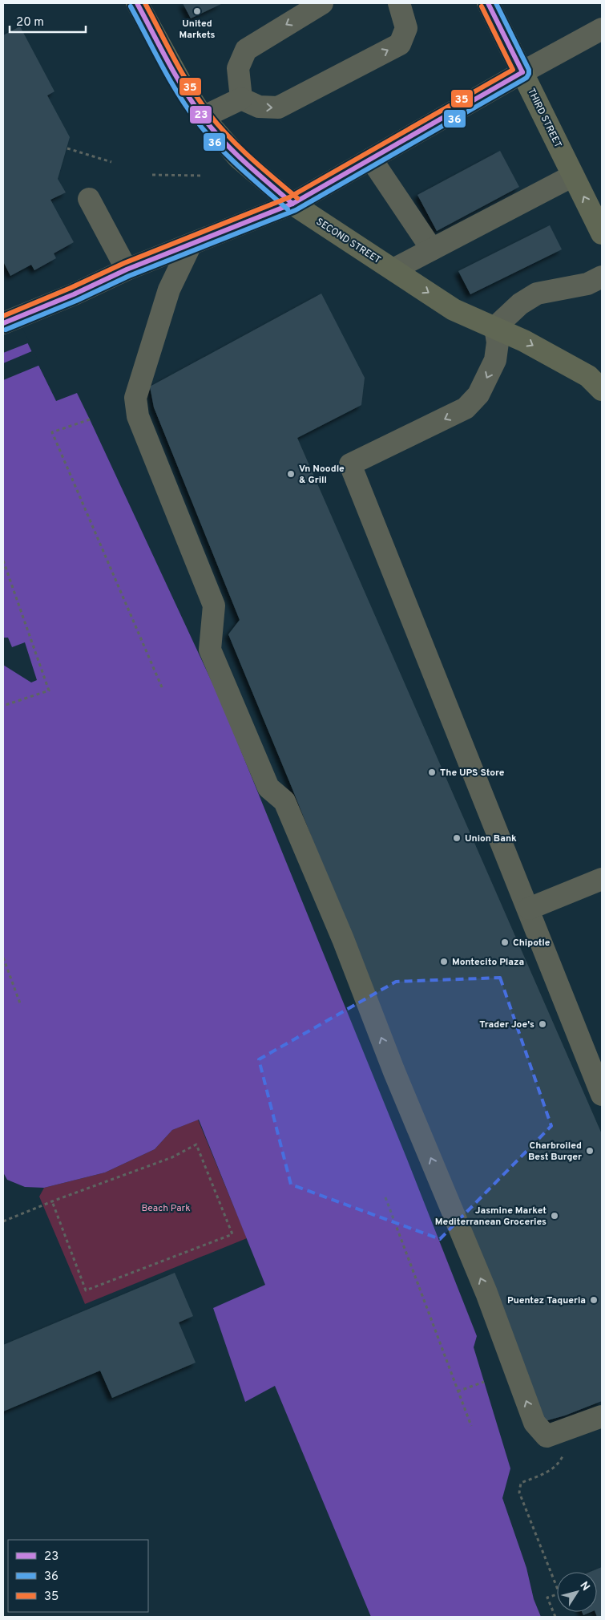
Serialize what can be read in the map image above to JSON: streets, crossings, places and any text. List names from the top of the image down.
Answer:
{
  "streets": {
    "main road": ["THIRD STREET", "SECOND STREET"]
  },
  "one_way": ["SECOND STREET"],
  "parks": ["Beach Park"],
  "places": [
    "United Markets",
    "Vn Noodle & Grill",
    "The UPS Store",
    "Union Bank",
    "Chipotle",
    "Montecito Plaza",
    "Trader Joe's",
    "Charbroiled Best Burger",
    "Jasmine Market Mediterranean Groceries",
    "Puentez Taqueria"
  ],
  "lines": ["transit line 23", "transit line 36", "transit line 35"],
  "legend": ["23", "36", "35"],
  "scale_bar": "20 m",
  "north": "top right"
}
